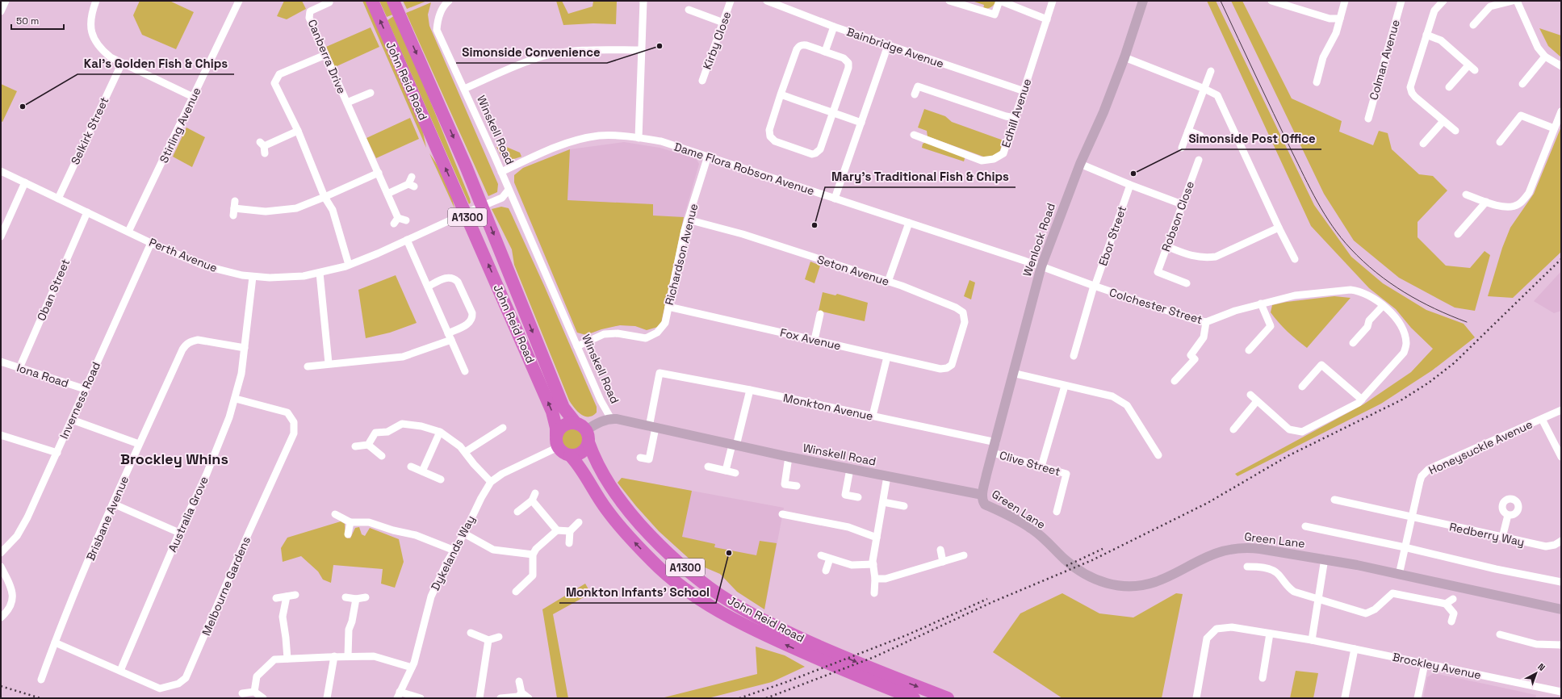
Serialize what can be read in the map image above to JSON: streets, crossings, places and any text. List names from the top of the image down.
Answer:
{
  "streets": {
    "highway": ["John Reid Road", "A1300"],
    "street": [
      "Kirby Close",
      "Bainbridge Avenue",
      "Canberra Drive",
      "Colman Avenue",
      "Edhill Avenue",
      "Stirling Avenue",
      "Winskell Road",
      "Selkirk Street",
      "Dame Flora Robson Avenue",
      "Robson Close",
      "Ebor Street",
      "Wenlock Road",
      "Richardson Avenue",
      "Perth Avenue",
      "Seton Avenue",
      "Oban Street",
      "Colchester Street",
      "Fox Avenue",
      "Iona Road",
      "Inverness Road",
      "Monkton Avenue",
      "Honeysuckle Avenue",
      "Clive Street",
      "Green Lane",
      "Australia Grove",
      "Brisbane Avenue",
      "Redberry Way",
      "Dykelands Way",
      "Melbourne Gardens",
      "Brockley Avenue"
    ]
  },
  "crossings": [
    ["Bainbridge Avenue", "Edhill Avenue"],
    ["John Reid Road", "A1300"],
    ["John Reid Road", "Perth Avenue"],
    ["John Reid Road", "Dykelands Way"],
    ["Stirling Avenue", "Perth Avenue"],
    ["Winskell Road", "Dame Flora Robson Avenue"],
    ["Winskell Road", "Wenlock Road"],
    ["Winskell Road", "Richardson Avenue"],
    ["Winskell Road", "Monkton Avenue"],
    ["Winskell Road", "Green Lane"],
    ["Selkirk Street", "Perth Avenue"],
    ["Dame Flora Robson Avenue", "Wenlock Road"],
    ["Dame Flora Robson Avenue", "Richardson Avenue"],
    ["Dame Flora Robson Avenue", "Colchester Street"],
    ["A1300", "Perth Avenue"],
    ["Ebor Street", "Colchester Street"],
    ["Wenlock Road", "Colchester Street"],
    ["Wenlock Road", "Monkton Avenue"],
    ["Wenlock Road", "Clive Street"],
    ["Wenlock Road", "Green Lane"],
    ["Richardson Avenue", "Seton Avenue"],
    ["Richardson Avenue", "Fox Avenue"],
    ["Perth Avenue", "Oban Street"],
    ["Perth Avenue", "Inverness Road"],
    ["Perth Avenue", "Australia Grove"],
    ["Seton Avenue", "Fox Avenue"],
    ["Oban Street", "Iona Road"],
    ["Iona Road", "Inverness Road"],
    ["Honeysuckle Avenue", "Green Lane"],
    ["Honeysuckle Avenue", "Redberry Way"],
    ["Australia Grove", "Brisbane Avenue"],
    ["Australia Grove", "Melbourne Gardens"],
    ["Brisbane Avenue", "Melbourne Gardens"]
  ],
  "districts": ["Brockley Whins"],
  "places": [
    "Simonside Convenience",
    "Kal's Golden Fish & Chips",
    "Simonside Post Office",
    "Mary's Traditional Fish & Chips",
    "Monkton Infants' School"
  ],
  "scale_bar": "50 m",
  "north": "top right"
}
